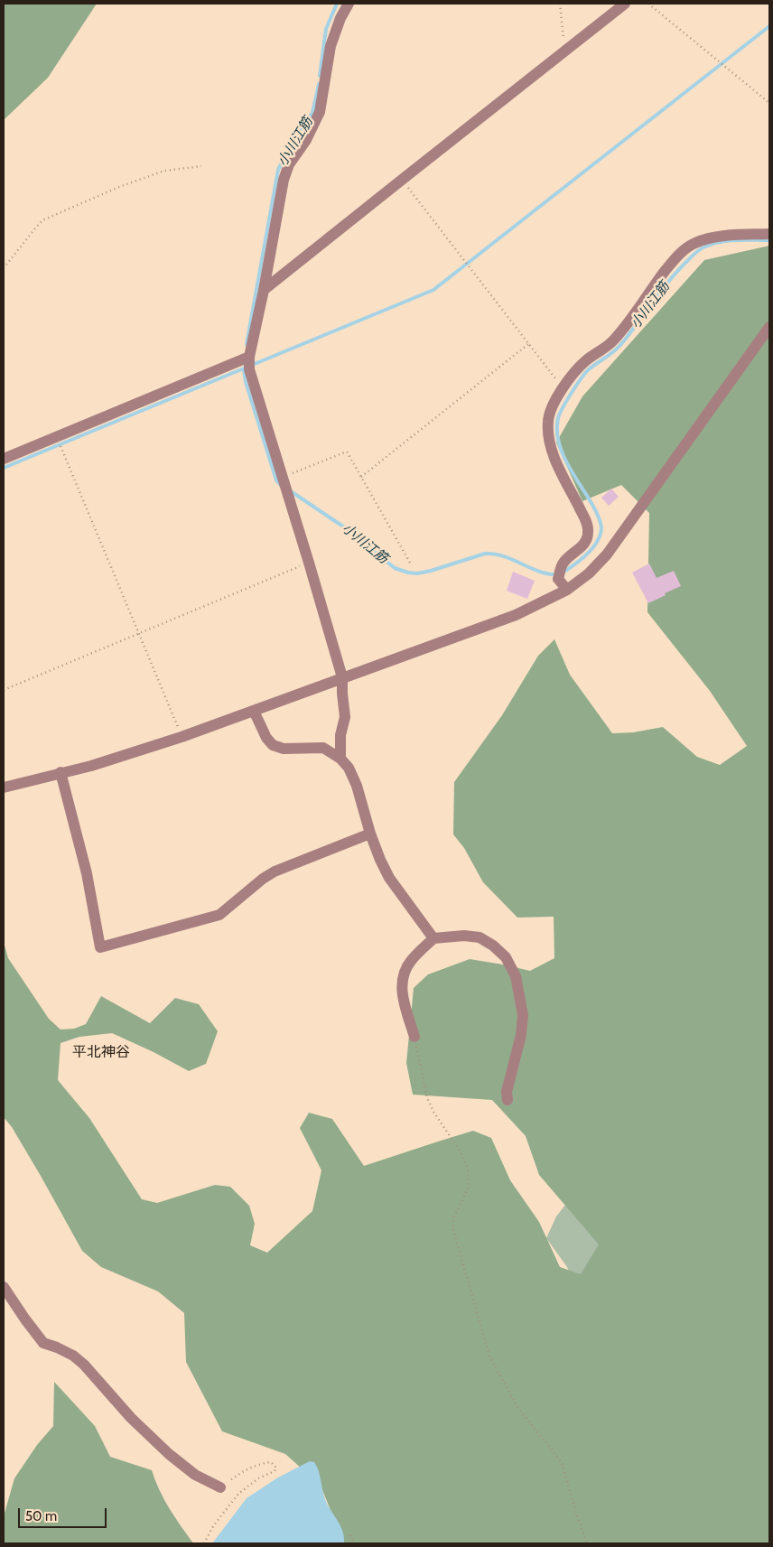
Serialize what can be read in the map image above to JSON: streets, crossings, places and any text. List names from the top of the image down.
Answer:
{
  "districts": ["平北神谷"],
  "water": ["小川江筋"],
  "scale_bar": "50 m"
}
